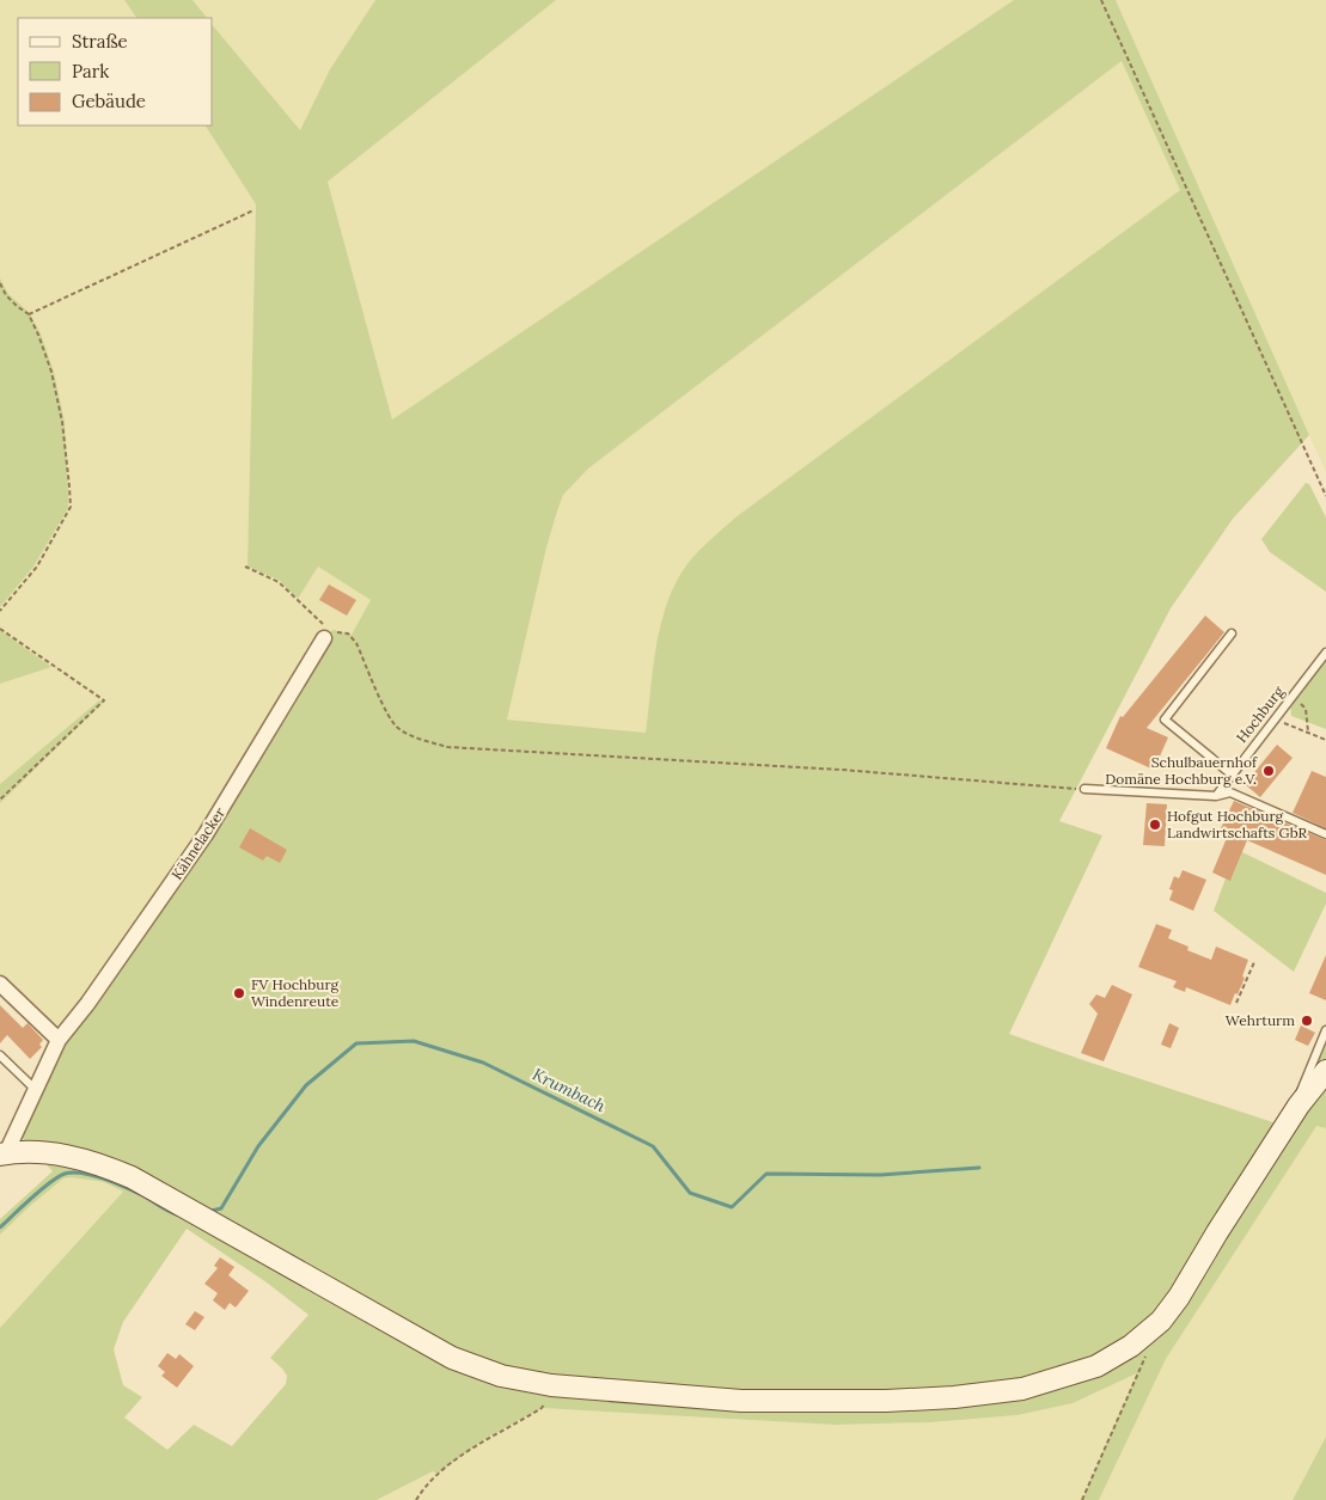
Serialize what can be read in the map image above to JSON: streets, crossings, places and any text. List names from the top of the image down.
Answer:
{
  "streets": {
    "street": ["Kähnelacker"],
    "lane": ["Hochburg"]
  },
  "water": ["Krumbach"],
  "places": [
    "Schulbauernhof Domäne Hochburg e.V.",
    "Hofgut Hochburg Landwirtschafts GbR",
    "FV Hochburg Windenreute",
    "Wehrturm"
  ],
  "legend": ["Straße", "Park", "Gebäude"]
}
